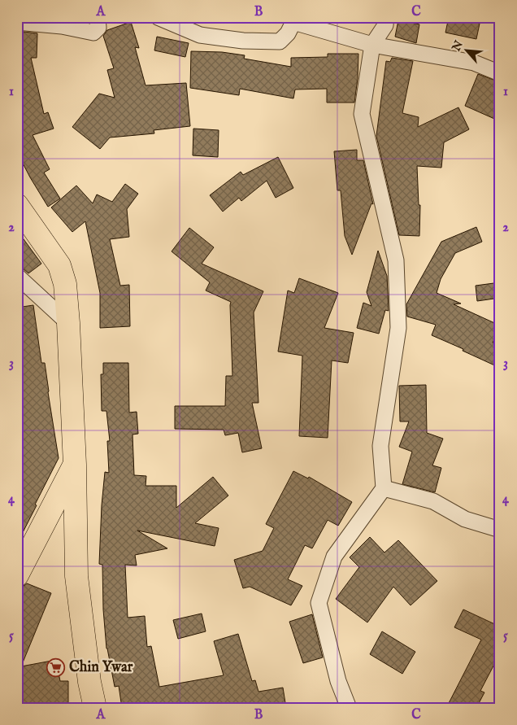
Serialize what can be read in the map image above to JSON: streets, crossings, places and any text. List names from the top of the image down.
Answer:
{
  "places": {
    "supermarket": ["Chin Ywar"]
  },
  "north": "top left",
  "grid": {
    "columns": ["A", "B", "C"],
    "rows": [
      "1",
      "2",
      "3",
      "4",
      "5"
    ]
  }
}
